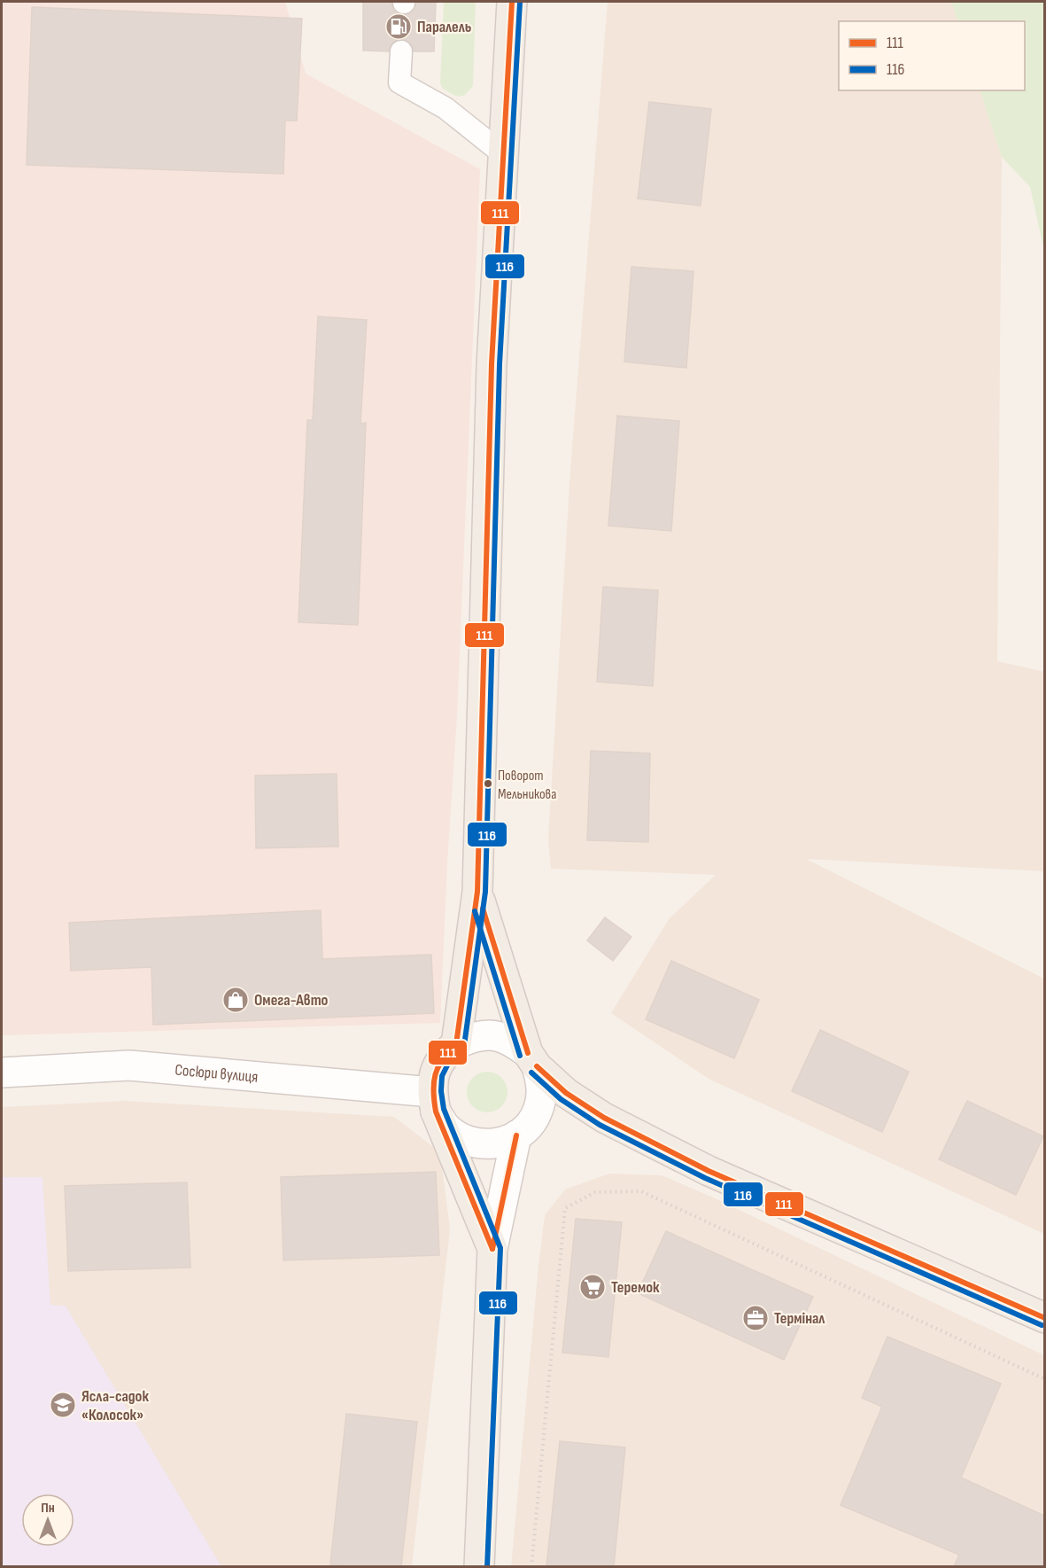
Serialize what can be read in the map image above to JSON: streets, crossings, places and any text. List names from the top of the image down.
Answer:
{
  "streets": {
    "street": ["Сосюри вулиця"]
  },
  "places": {
    "fuel station": ["Паралель"],
    "other": ["Поворот Мельникова"],
    "shop": ["Омега-Авто"],
    "supermarket": ["Теремок"],
    "office": ["Термінал"],
    "school or university": ["Ясла-садок «Колосок»"]
  },
  "lines": ["transit line 111", "transit line 116"],
  "legend": ["111", "116"],
  "north": "top"
}
